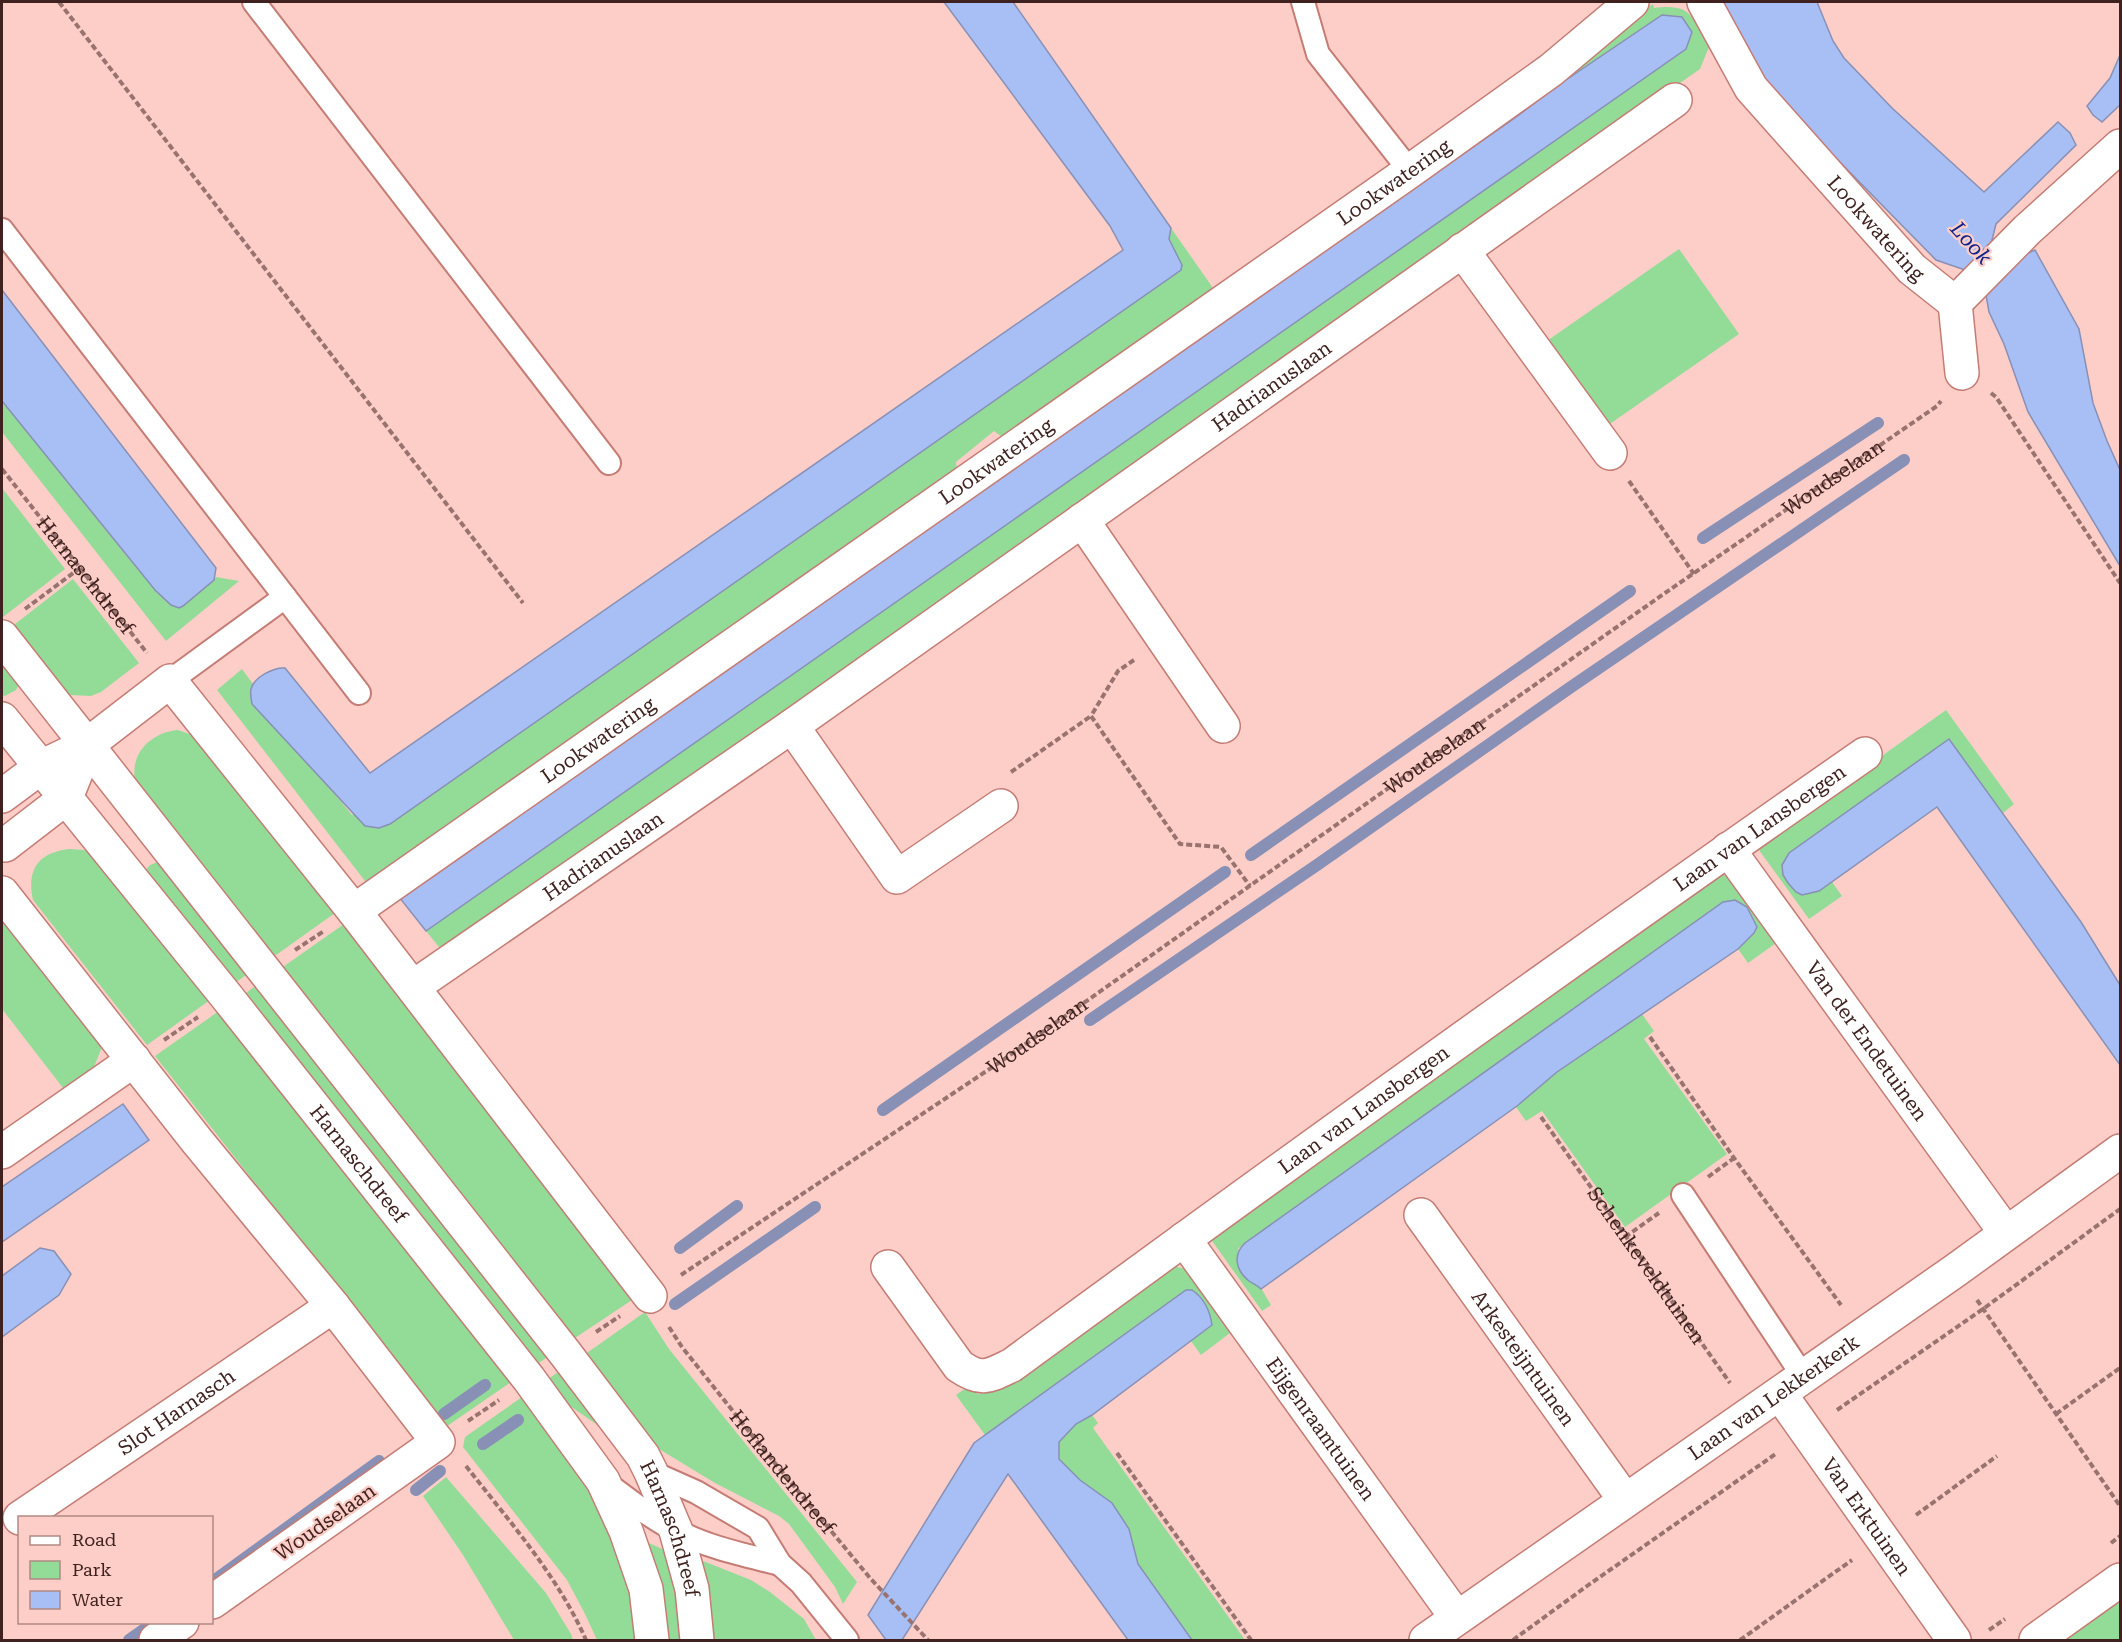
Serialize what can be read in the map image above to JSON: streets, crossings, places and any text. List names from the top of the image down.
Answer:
{
  "streets": {
    "street": [
      "Lookwatering",
      "Hadrianuslaan",
      "Woudselaan",
      "Harnaschdreef",
      "Laan van Lansbergen",
      "Van der Endetuinen",
      "Arkesteijntuinen",
      "Laan van Lekkerkerk",
      "Slot Harnasch",
      "Eijgenraamtuinen",
      "Van Erktuinen"
    ],
    "path": ["Schenkeveldtuinen", "Hoflandendreef"]
  },
  "crossings": [
    ["Woudselaan", "Hoflandendreef"],
    ["Laan van Lansbergen", "Van der Endetuinen"],
    ["Laan van Lansbergen", "Eijgenraamtuinen"],
    ["Van der Endetuinen", "Laan van Lekkerkerk"],
    ["Schenkeveldtuinen", "Laan van Lekkerkerk"],
    ["Arkesteijntuinen", "Laan van Lekkerkerk"],
    ["Laan van Lekkerkerk", "Eijgenraamtuinen"],
    ["Laan van Lekkerkerk", "Van Erktuinen"]
  ],
  "water": ["Look"],
  "legend": ["Road", "Park", "Water"]
}
